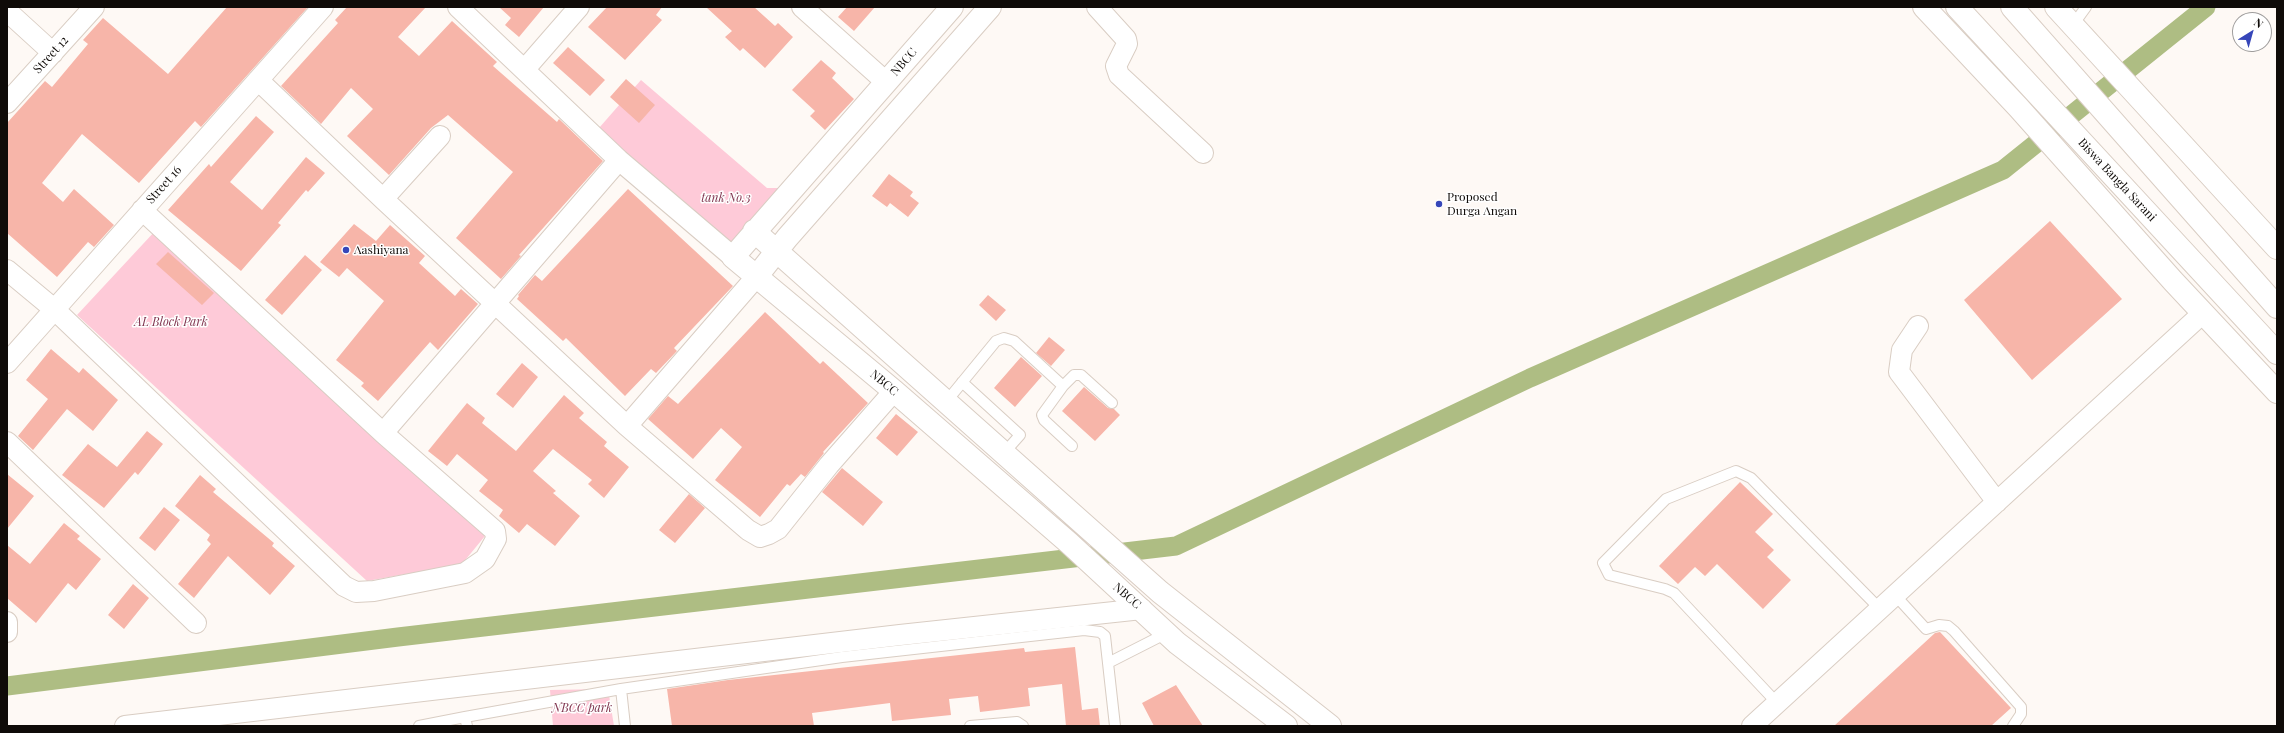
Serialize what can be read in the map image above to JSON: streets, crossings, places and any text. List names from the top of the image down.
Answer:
{
  "streets": {
    "street": [
      "Street 12",
      "NBCC",
      "Biswa Bangla Sarani",
      "Street 16"
    ]
  },
  "parks": ["tank No.3", "AL Block Park", "NBCC park"],
  "places": ["Proposed Durga Angan", "Aashiyana"],
  "north": "top right"
}
